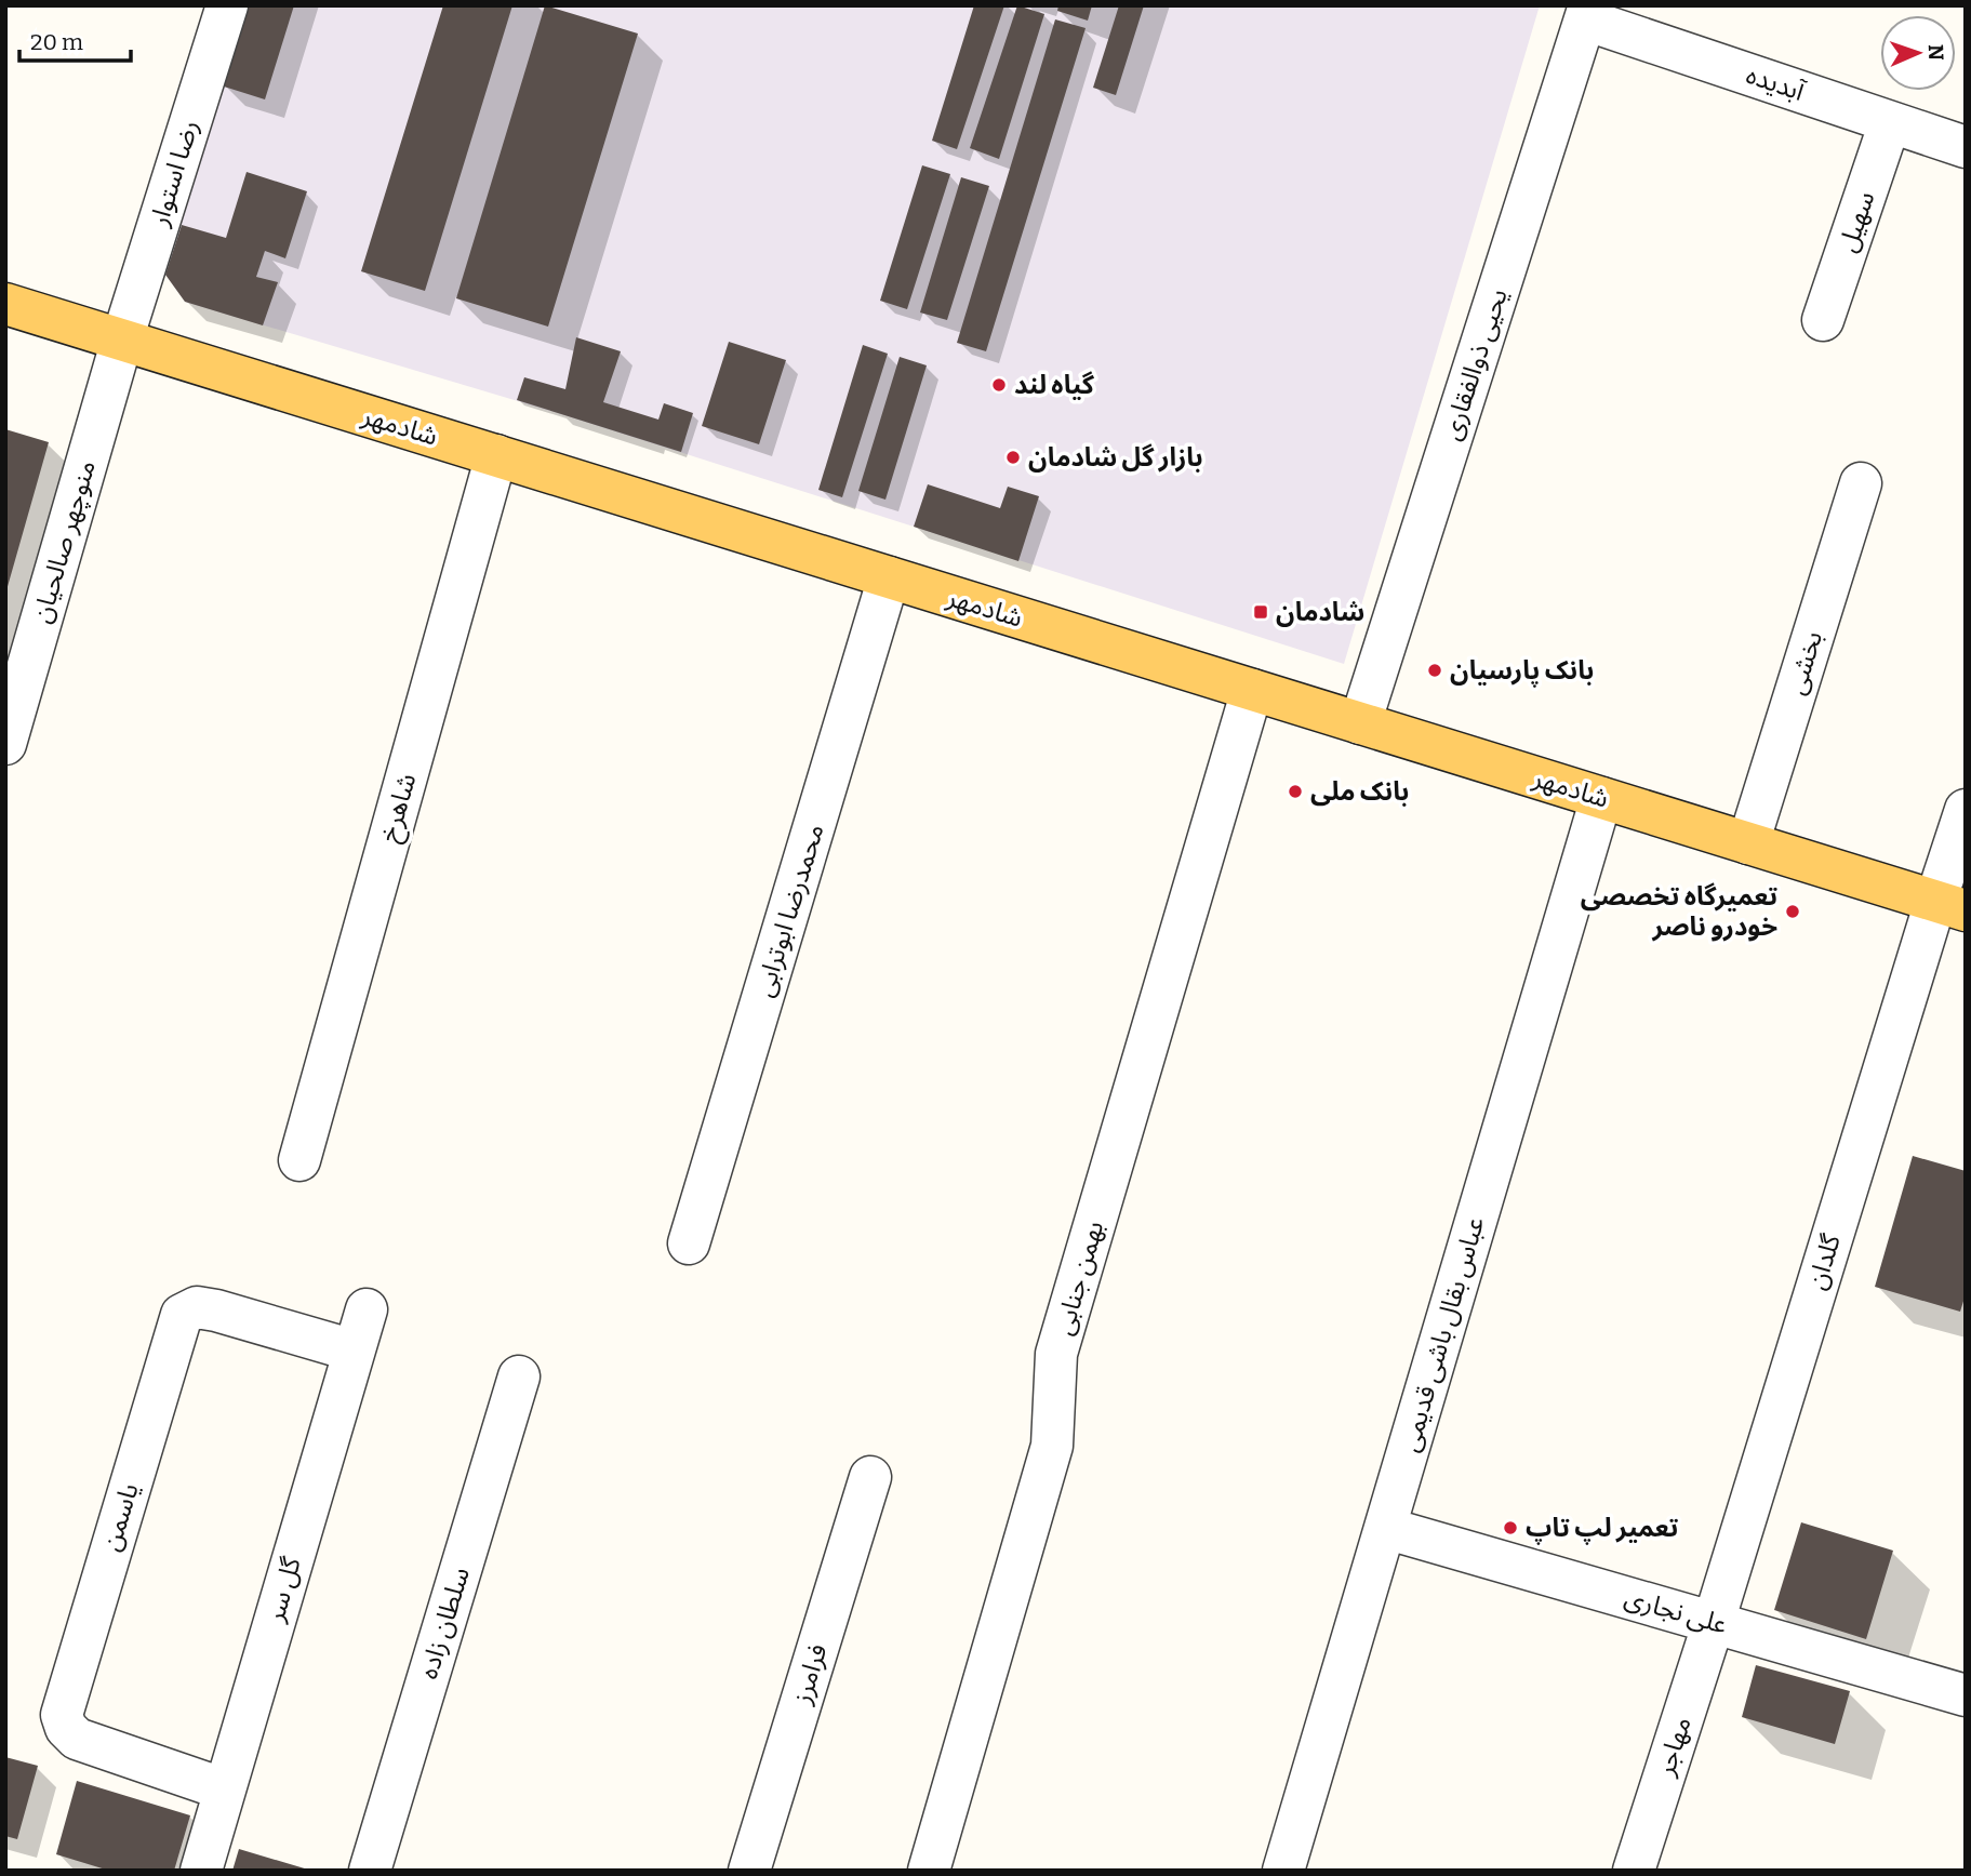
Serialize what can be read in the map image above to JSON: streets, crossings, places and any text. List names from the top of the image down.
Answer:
{
  "streets": {
    "main road": ["شادمهر"],
    "street": [
      "آبدیده",
      "رضا استوار",
      "سهیل",
      "یحیی ذوالفقاری",
      "منوچهر صالحیان",
      "بخشی",
      "شاهرخ",
      "محمدرضا ابوترابی",
      "گلدان",
      "بهمن جنابی",
      "عباس بقال باشی قدیمی",
      "یاسمن",
      "گل سر",
      "علی نجاری",
      "سلطان زاده",
      "فرامرز",
      "مهاجر"
    ]
  },
  "crossings": [
    ["آبدیده", "سهیل"],
    ["آبدیده", "یحیی ذوالفقاری"],
    ["رضا استوار", "شادمهر"],
    ["رضا استوار", "منوچهر صالحیان"],
    ["یحیی ذوالفقاری", "شادمهر"],
    ["شادمهر", "منوچهر صالحیان"],
    ["شادمهر", "بخشی"],
    ["شادمهر", "شاهرخ"],
    ["شادمهر", "محمدرضا ابوترابی"],
    ["شادمهر", "گلدان"],
    ["شادمهر", "بهمن جنابی"],
    ["شادمهر", "عباس بقال باشی قدیمی"],
    ["گلدان", "علی نجاری"],
    ["گلدان", "مهاجر"],
    ["عباس بقال باشی قدیمی", "علی نجاری"],
    ["یاسمن", "گل سر"],
    ["علی نجاری", "مهاجر"]
  ],
  "places": {
    "other": [
      "گیاه لند",
      "بازار گل شادمان",
      "بانک پارسیان",
      "بانک ملی",
      "تعمیرگاه تخصصی خودرو ناصر",
      "تعمیر لپ تاپ"
    ],
    "transit": ["شادمان"]
  },
  "scale_bar": "20 m",
  "north": "right"
}
